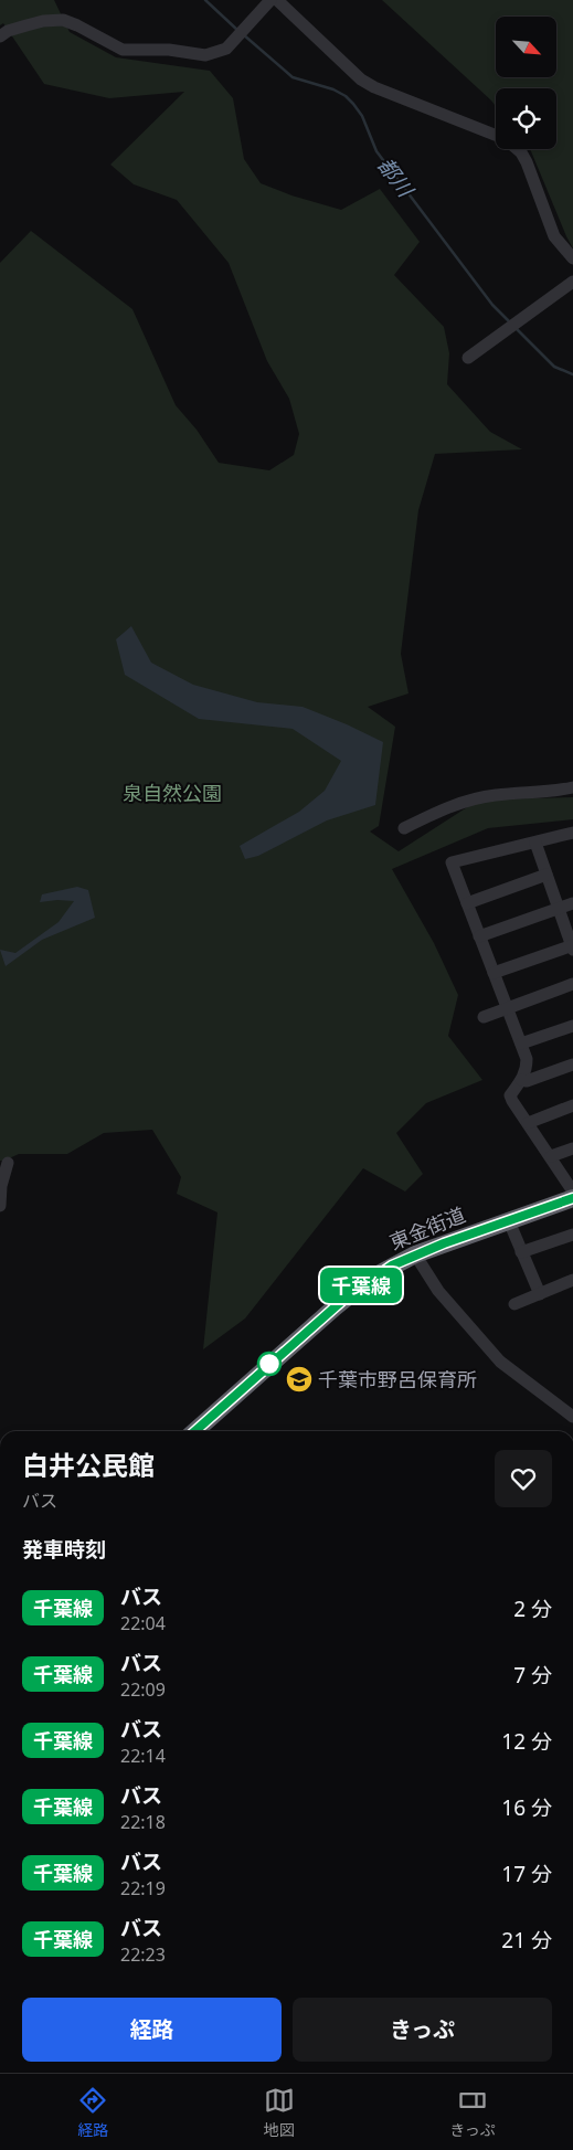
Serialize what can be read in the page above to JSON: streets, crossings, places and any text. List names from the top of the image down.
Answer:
{
  "streets": {
    "highway": ["東金街道"]
  },
  "water": ["都川"],
  "parks": ["泉自然公園"],
  "places": {
    "school or university": ["千葉市野呂保育所"]
  },
  "lines": ["bus line 千葉線"],
  "north": "bottom right",
  "page": {
    "on_map": "千葉線",
    "heading": [
      ["白井公民館", "バス"],
      "発車時刻"
    ],
    "list": [
      {
        "mark": "千葉線",
        "name": "バス",
        "note": "22:04",
        "value": "2 分"
      },
      {
        "mark": "千葉線",
        "name": "バス",
        "note": "22:09",
        "value": "7 分"
      },
      {
        "mark": "千葉線",
        "name": "バス",
        "note": "22:14",
        "value": "12 分"
      },
      {
        "mark": "千葉線",
        "name": "バス",
        "note": "22:18",
        "value": "16 分"
      },
      {
        "mark": "千葉線",
        "name": "バス",
        "note": "22:19",
        "value": "17 分"
      },
      {
        "mark": "千葉線",
        "name": "バス",
        "note": "22:23",
        "value": "21 分"
      }
    ],
    "buttons": ["経路", "きっぷ"],
    "tabs": ["経路", "地図", "きっぷ"]
  }
}
